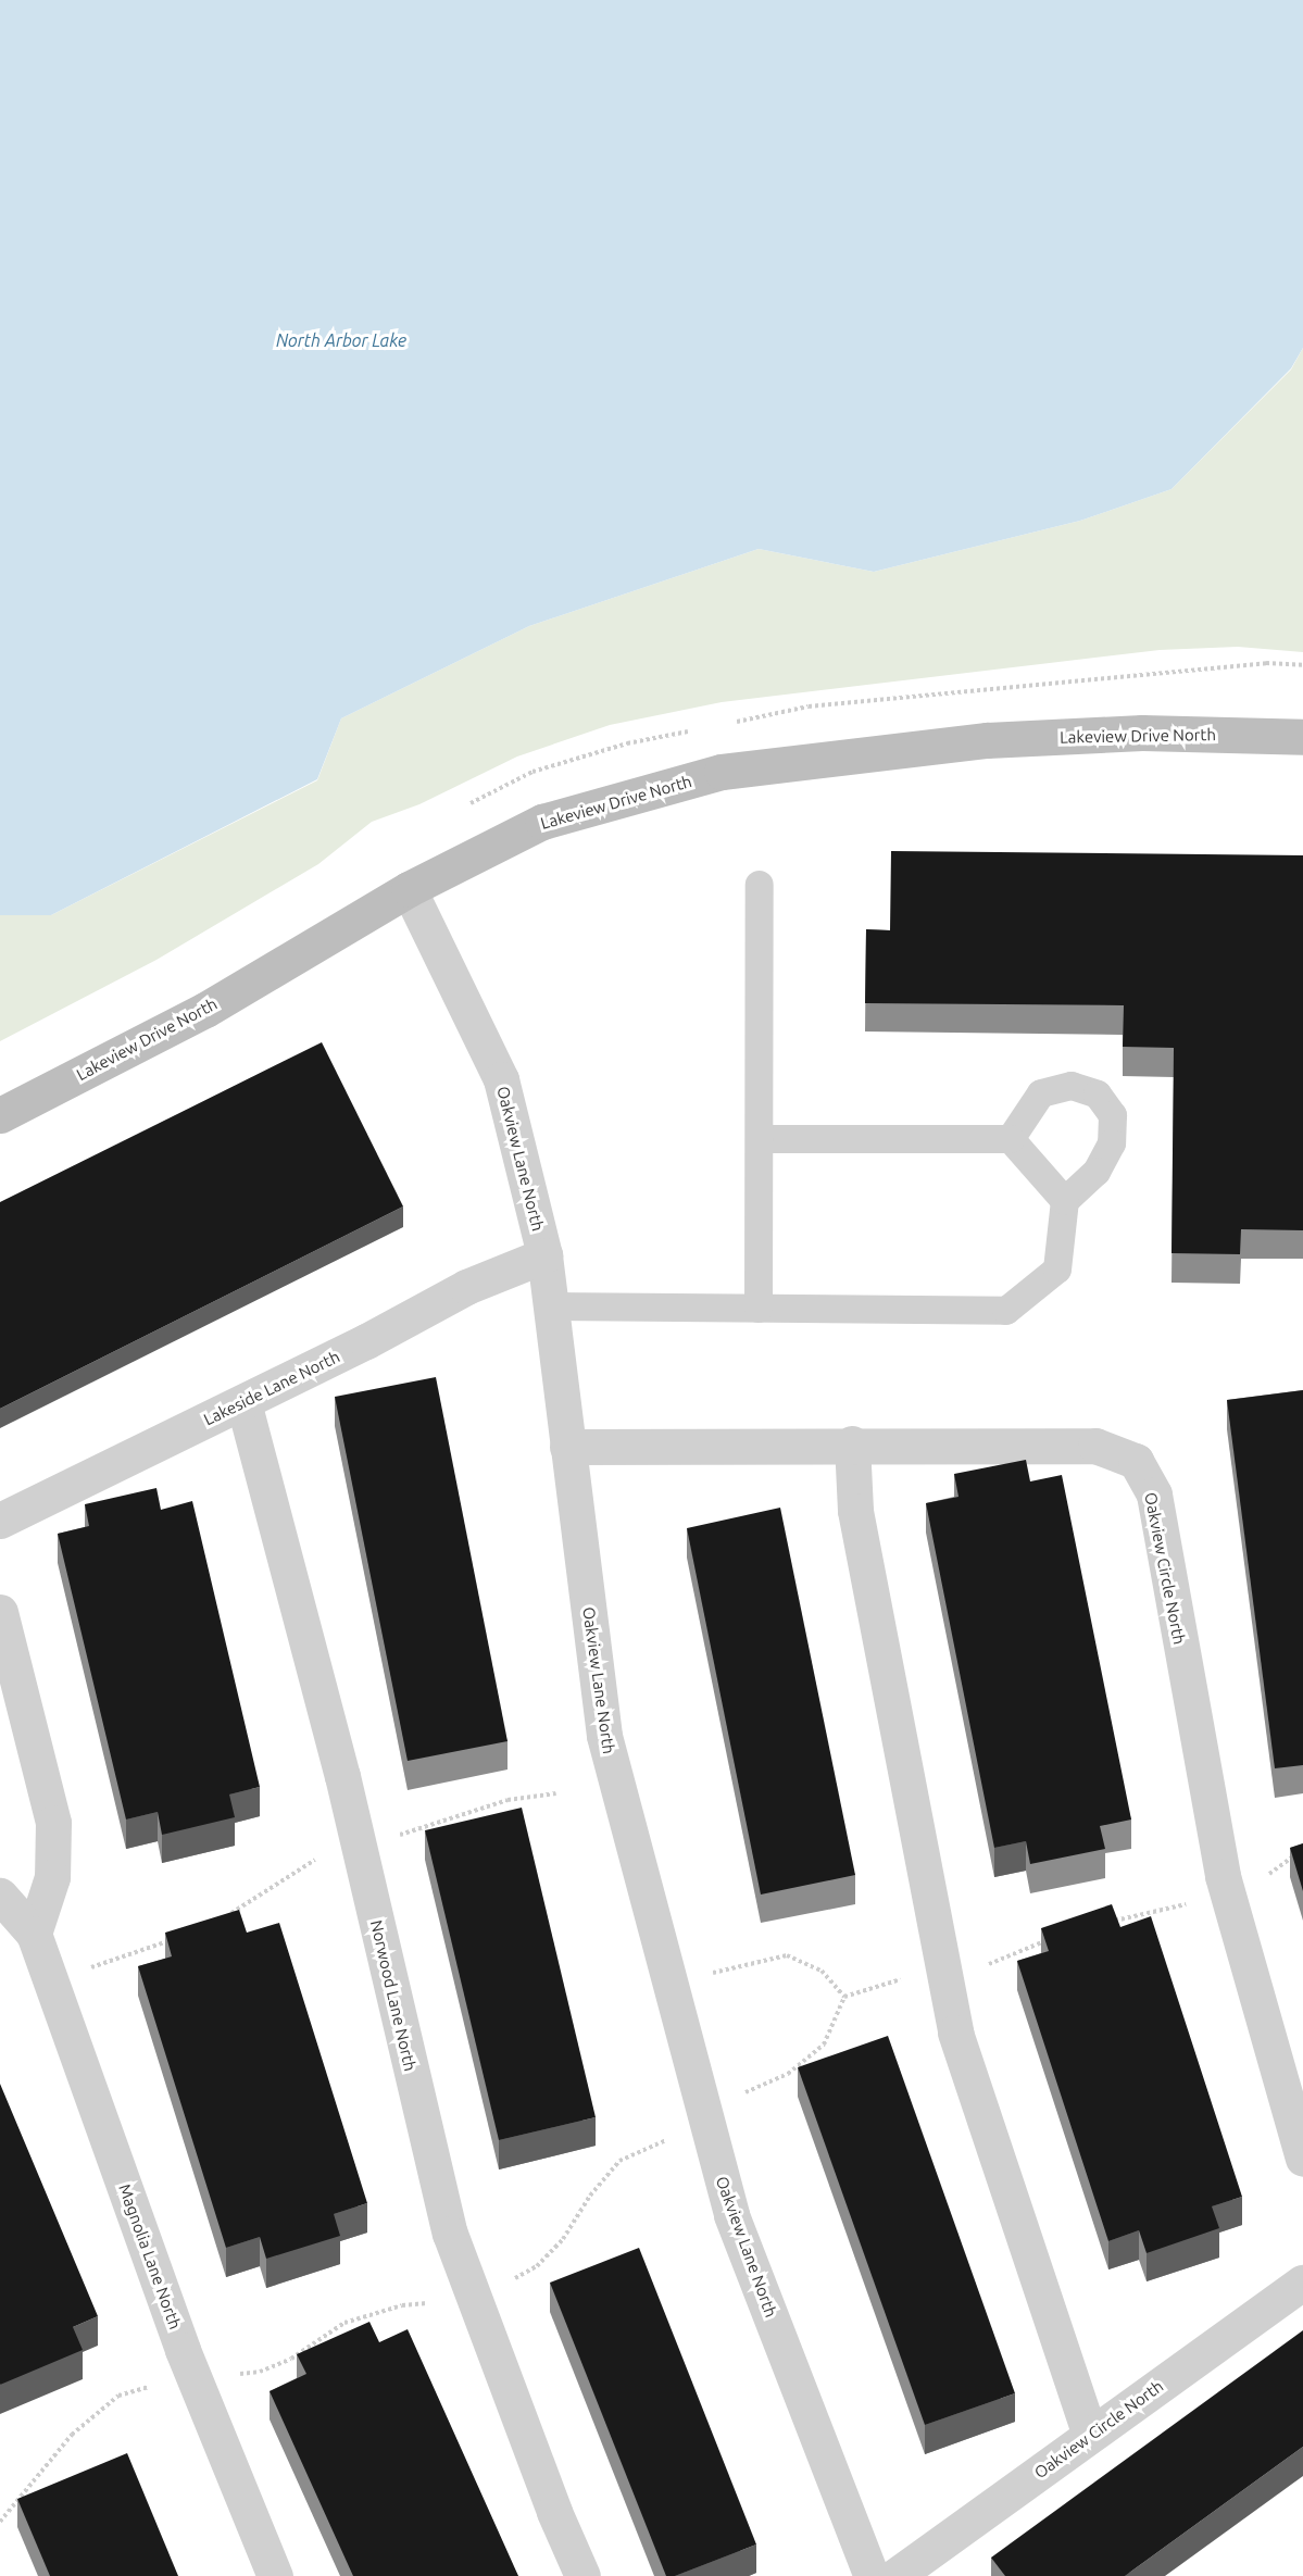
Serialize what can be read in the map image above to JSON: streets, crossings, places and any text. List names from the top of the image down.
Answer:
{
  "streets": {
    "street": [
      "Lakeview Drive North",
      "Oakview Lane North",
      "Lakeside Lane North",
      "Oakview Circle North",
      "Norwood Lane North",
      "Magnolia Lane North"
    ]
  },
  "crossings": [
    ["Lakeview Drive North", "Oakview Lane North"],
    ["Oakview Lane North", "Lakeside Lane North"],
    ["Oakview Lane North", "Oakview Circle North"],
    ["Lakeside Lane North", "Norwood Lane North"]
  ],
  "water": ["North Arbor Lake"]
}
